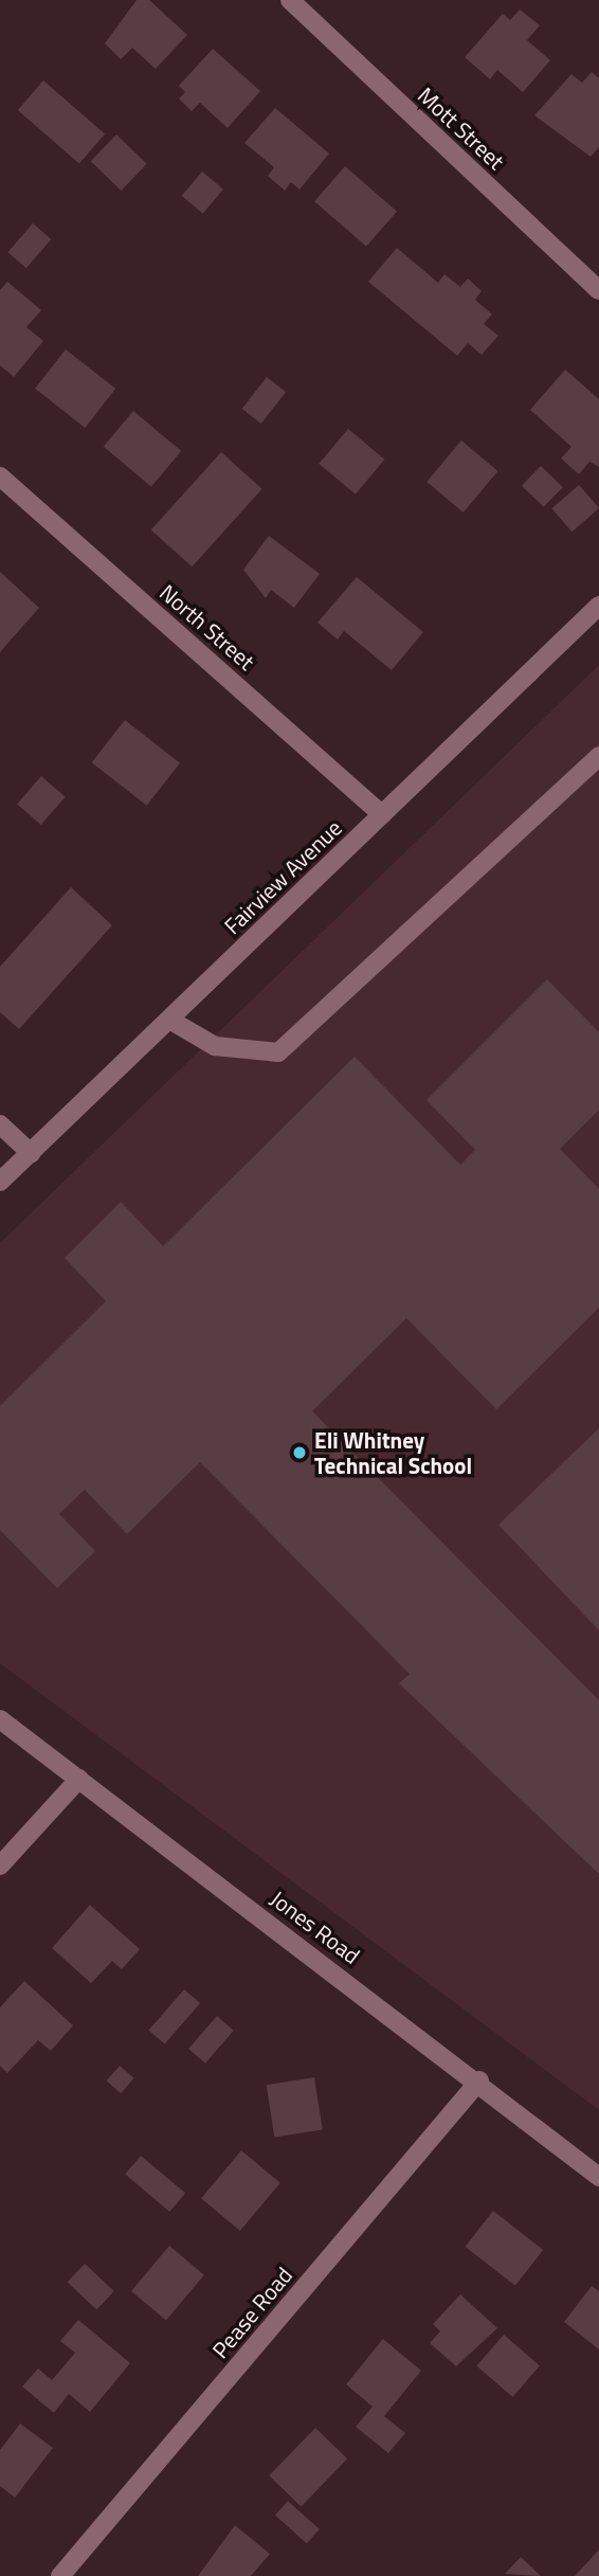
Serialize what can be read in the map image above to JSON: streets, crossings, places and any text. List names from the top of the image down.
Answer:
{
  "streets": {
    "street": [
      "Mott Street",
      "North Street",
      "Fairview Avenue",
      "Jones Road",
      "Pease Road"
    ]
  },
  "crossings": [
    ["North Street", "Fairview Avenue"],
    ["Jones Road", "Pease Road"]
  ],
  "places": ["Eli Whitney Technical School"]
}
